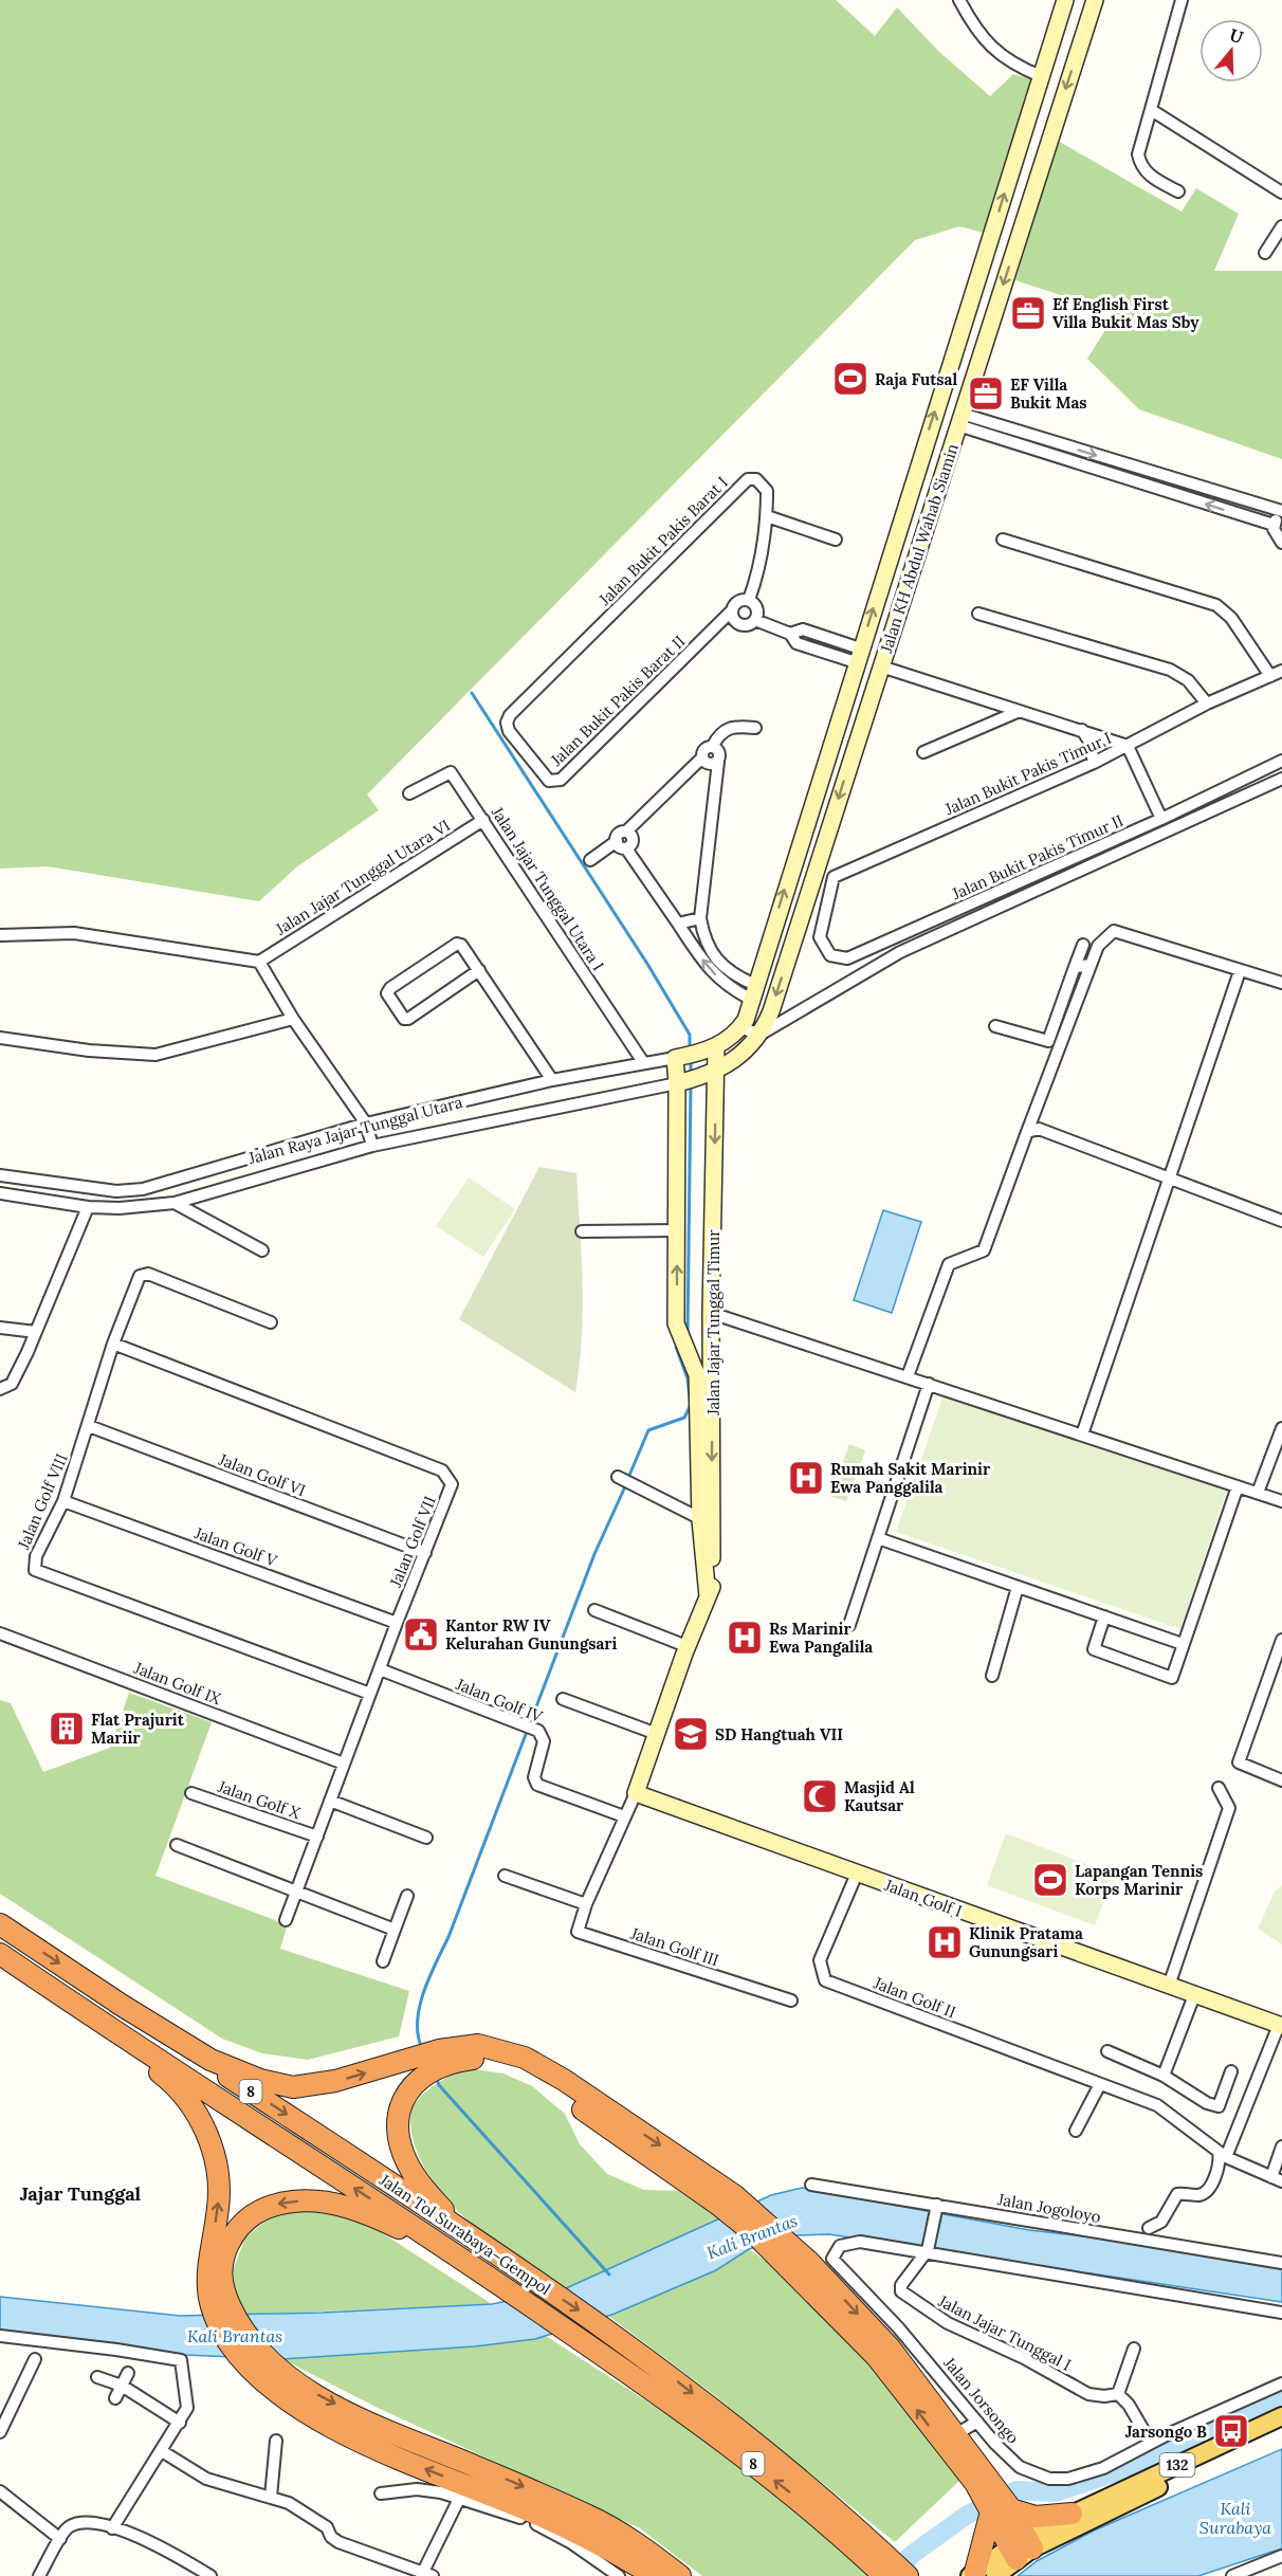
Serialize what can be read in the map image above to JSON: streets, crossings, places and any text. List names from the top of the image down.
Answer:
{
  "streets": {
    "highway": ["8", "Jalan Tol Surabaya–Gempol"],
    "main road": [
      "Jalan KH Abdul Wahab Siamin",
      "Jalan Raya Jajar Tunggal Utara",
      "Jalan Jajar Tunggal Timur",
      "Jalan Golf I",
      "132"
    ],
    "street": [
      "Jalan Bukit Pakis Barat I",
      "Jalan Bukit Pakis Barat II",
      "Jalan Bukit Pakis Timur I",
      "Jalan Bukit Pakis Timur II",
      "Jalan Jajar Tunggal Utara VI",
      "Jalan Jajar Tunggal Utara I",
      "Jalan Golf VI",
      "Jalan Golf VIII",
      "Jalan Golf VII",
      "Jalan Golf V",
      "Jalan Golf IX",
      "Jalan Golf IV",
      "Jalan Golf X",
      "Jalan Golf III",
      "Jalan Golf II",
      "Jalan Jogoloyo",
      "Jalan Jajar Tunggal I",
      "Jalan Jorsongo"
    ]
  },
  "crossings": [
    ["Jalan Bukit Pakis Barat I", "Jalan Bukit Pakis Barat II"],
    ["Jalan Bukit Pakis Timur I", "Jalan Bukit Pakis Timur II"],
    ["Jalan Jajar Tunggal Utara VI", "Jalan Jajar Tunggal Utara I"],
    ["Jalan Jajar Tunggal Utara I", "Jalan Raya Jajar Tunggal Utara"],
    ["Jalan Raya Jajar Tunggal Utara", "Jalan Jajar Tunggal Timur"],
    ["Jalan Jajar Tunggal Timur", "Jalan Golf I"],
    ["Jalan Jajar Tunggal Timur", "Jalan Golf III"],
    ["Jalan Golf VI", "Jalan Golf VIII"],
    ["Jalan Golf VI", "Jalan Golf VII"],
    ["Jalan Golf VIII", "Jalan Golf VII"],
    ["Jalan Golf VIII", "Jalan Golf V"],
    ["Jalan Golf VII", "Jalan Golf V"],
    ["Jalan Golf VII", "Jalan Golf IX"],
    ["Jalan Golf VII", "Jalan Golf IV"],
    ["Jalan Golf VII", "Jalan Golf X"],
    ["Jalan Golf IV", "Jalan Golf III"],
    ["Jalan Golf I", "Jalan Golf III"],
    ["Jalan Golf I", "Jalan Golf II"],
    ["Jalan Jogoloyo", "Jalan Jajar Tunggal I"],
    ["Jalan Jajar Tunggal I", "Jalan Jorsongo"]
  ],
  "districts": ["Jajar Tunggal"],
  "water": ["Kali Brantas", "Kali Surabaya"],
  "places": {
    "office": ["Ef English First Villa Bukit Mas Sby", "EF Villa Bukit Mas"],
    "sports": ["Raja Futsal", "Lapangan Tennis Korps Marinir"],
    "hospital": ["Rumah Sakit Marinir Ewa Panggalila", "Rs Marinir Ewa Pangalila", "Klinik Pratama Gunungsari"],
    "public building": ["Kantor RW IV Kelurahan Gunungsari"],
    "building": ["Flat Prajurit Mariir"],
    "school or university": ["SD Hangtuah VII"],
    "mosque": ["Masjid Al Kautsar"],
    "bus stop": ["Jarsongo B"]
  },
  "north": "top"
}
